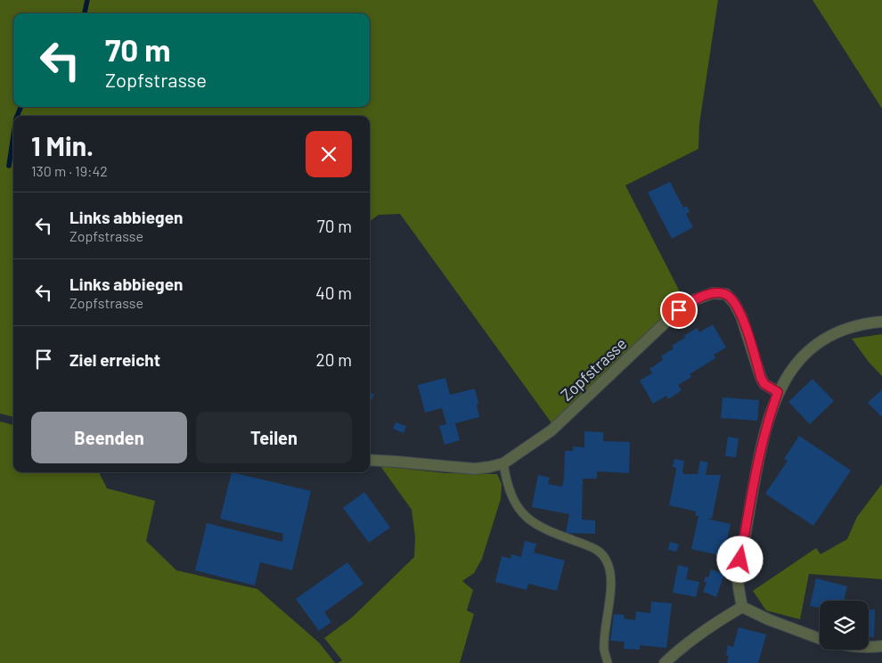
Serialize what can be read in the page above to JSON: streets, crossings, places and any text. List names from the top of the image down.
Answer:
{
  "streets": {
    "street": ["Zopfstrasse"]
  },
  "page": {
    "turn": ["70 m", "Zopfstrasse"],
    "heading": ["1 Min.", "130 m · 19:42"],
    "list": [
      {
        "name": "Links abbiegen",
        "note": "Zopfstrasse",
        "value": "70 m"
      },
      {
        "name": "Links abbiegen",
        "note": "Zopfstrasse",
        "value": "40 m"
      },
      {
        "name": "Ziel erreicht",
        "value": "20 m"
      }
    ],
    "buttons": ["Beenden", "Teilen"]
  }
}
